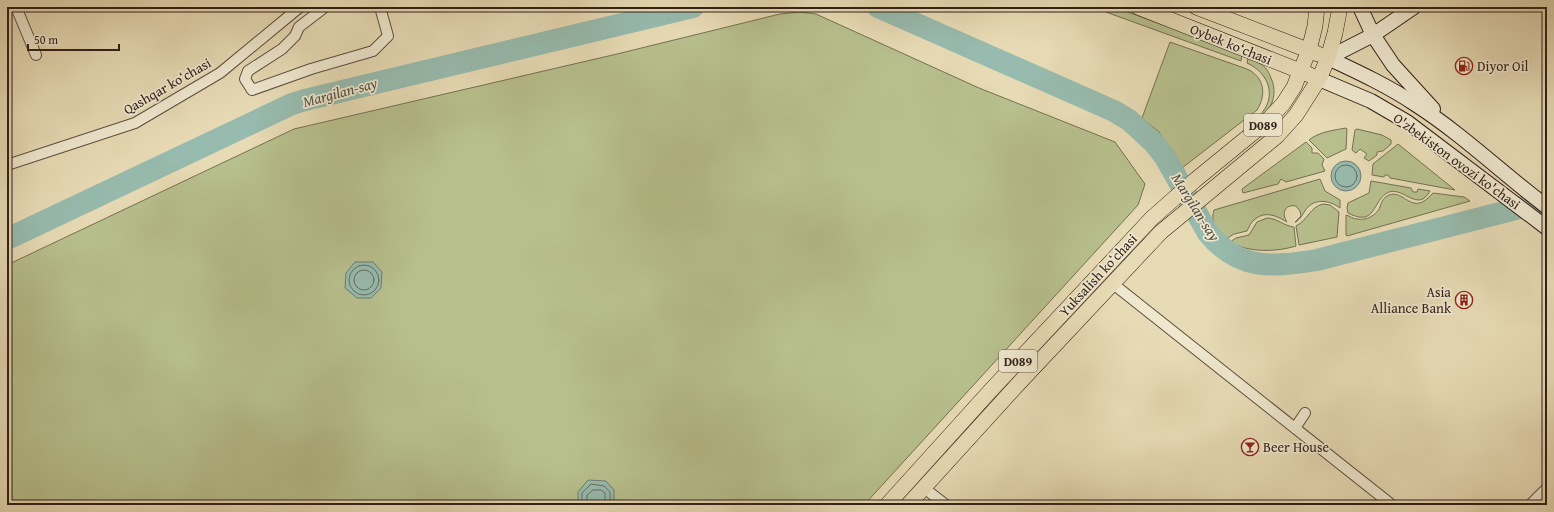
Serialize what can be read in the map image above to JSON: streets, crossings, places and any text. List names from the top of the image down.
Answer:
{
  "streets": {
    "main road": [
      "Oybek ko‘chasi",
      "D089",
      "O'zbekiston ovozi ko'chasi",
      "Yuksalish koʻchasi"
    ],
    "street": ["Qashqar koʻchasi"]
  },
  "crossings": [
    ["Oybek ko‘chasi", "O'zbekiston ovozi ko'chasi"],
    ["Oybek ko‘chasi", "Yuksalish koʻchasi"],
    ["O'zbekiston ovozi ko'chasi", "Yuksalish koʻchasi"]
  ],
  "water": ["Margilan-say"],
  "places": {
    "fuel station": ["Diyor Oil"],
    "building": ["Asia Alliance Bank"],
    "bar": ["Beer House"]
  },
  "scale_bar": "50 m"
}
